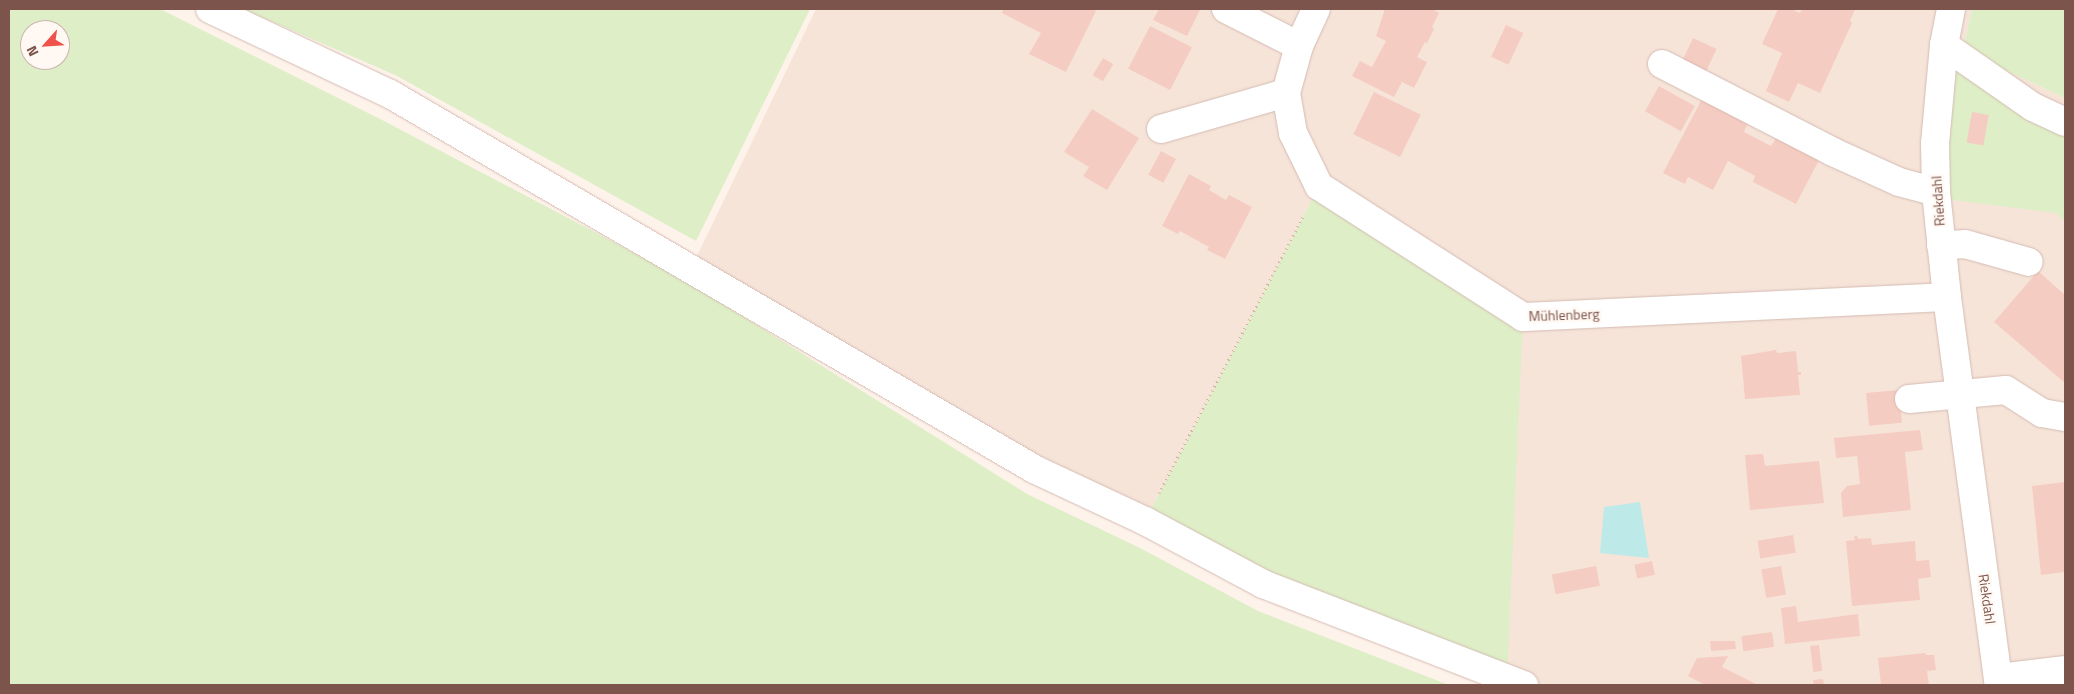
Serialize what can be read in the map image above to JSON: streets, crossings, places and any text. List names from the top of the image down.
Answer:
{
  "streets": {
    "street": ["Riekdahl", "Mühlenberg"]
  },
  "crossings": [
    ["Riekdahl", "Mühlenberg"]
  ],
  "north": "bottom left"
}
